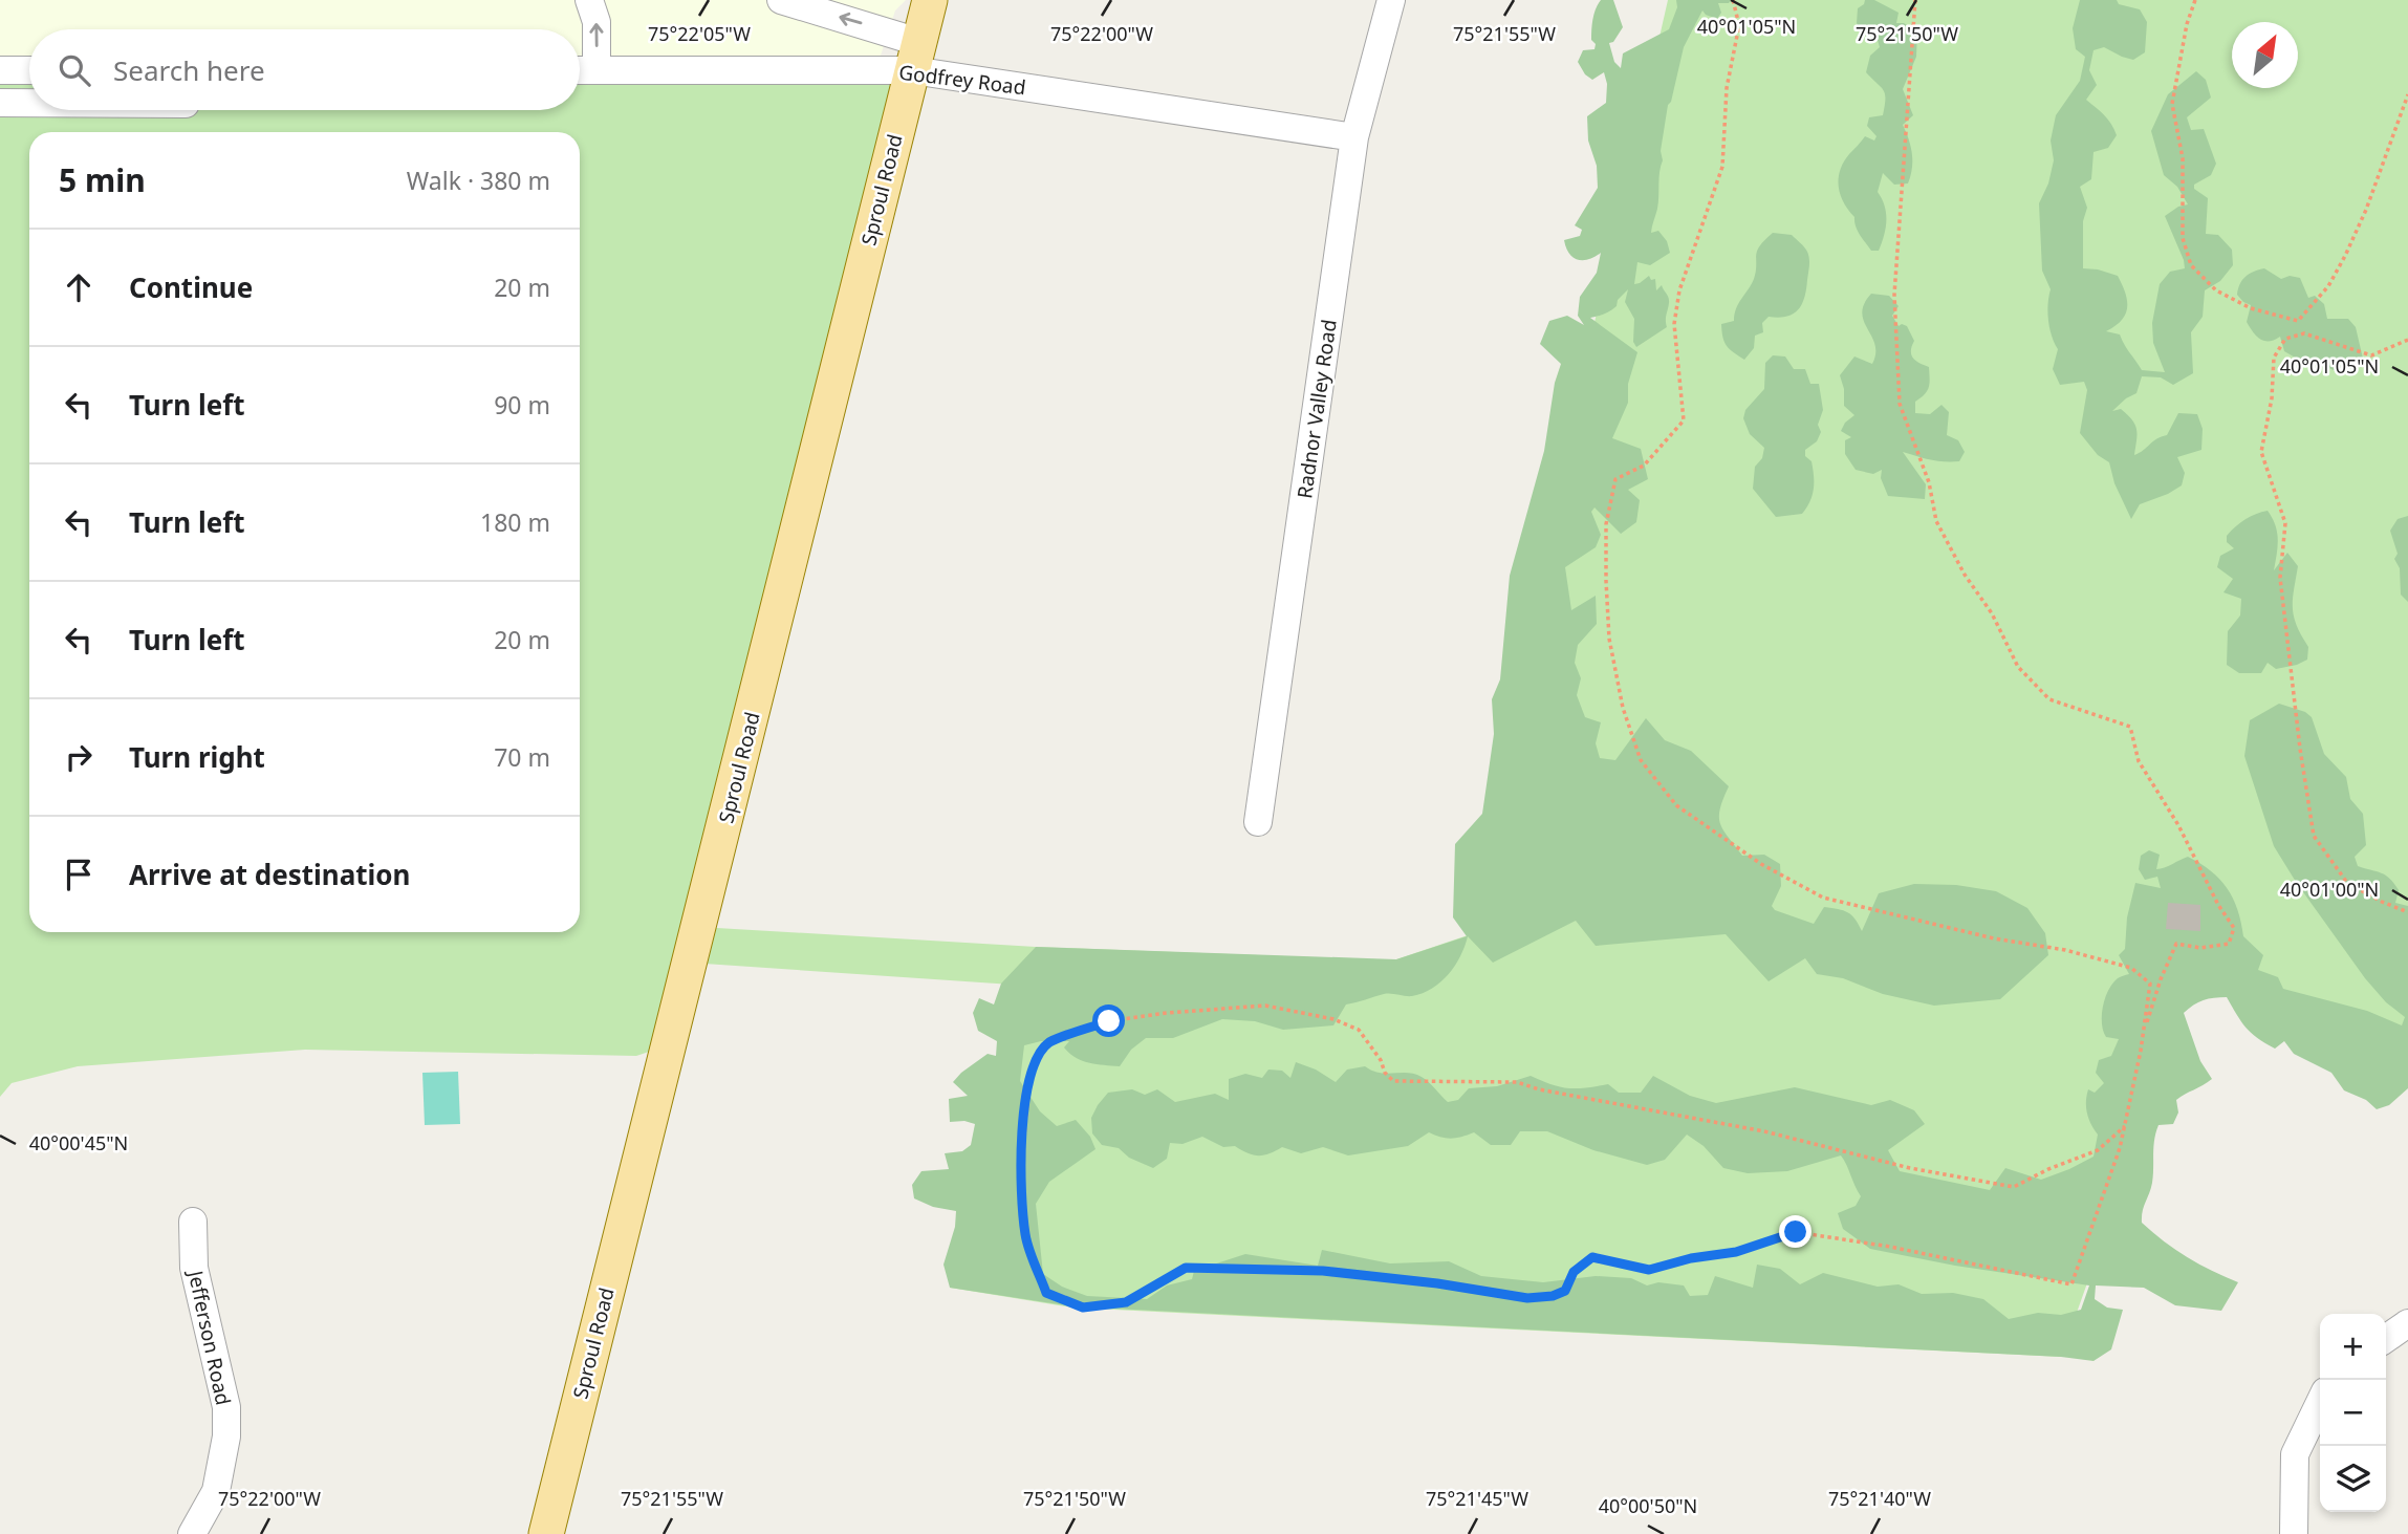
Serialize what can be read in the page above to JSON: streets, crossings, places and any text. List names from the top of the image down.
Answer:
{
  "streets": {
    "main road": ["Sproul Road"],
    "street": ["Godfrey Road", "Radnor Valley Road", "Jefferson Road"]
  },
  "crossings": [
    ["Godfrey Road", "Sproul Road"],
    ["Godfrey Road", "Radnor Valley Road"]
  ],
  "north": "top right",
  "page": {
    "search": "Search here",
    "heading": ["5 min", "Walk · 380 m"],
    "list": [
      ["Continue", "20 m"],
      ["Turn left", "90 m"],
      ["Turn left", "180 m"],
      ["Turn left", "20 m"],
      ["Turn right", "70 m"],
      "Arrive at destination"
    ],
    "map_buttons": ["+", "−"]
  },
  "coordinates": [
    "40°01'05\"N",
    "75°22'05\"W",
    "75°22'00\"W",
    "75°21'55\"W",
    "75°21'50\"W",
    "40°01'00\"N",
    "40°00'45\"N",
    "75°21'45\"W",
    "75°21'40\"W",
    "40°00'50\"N"
  ]
}
